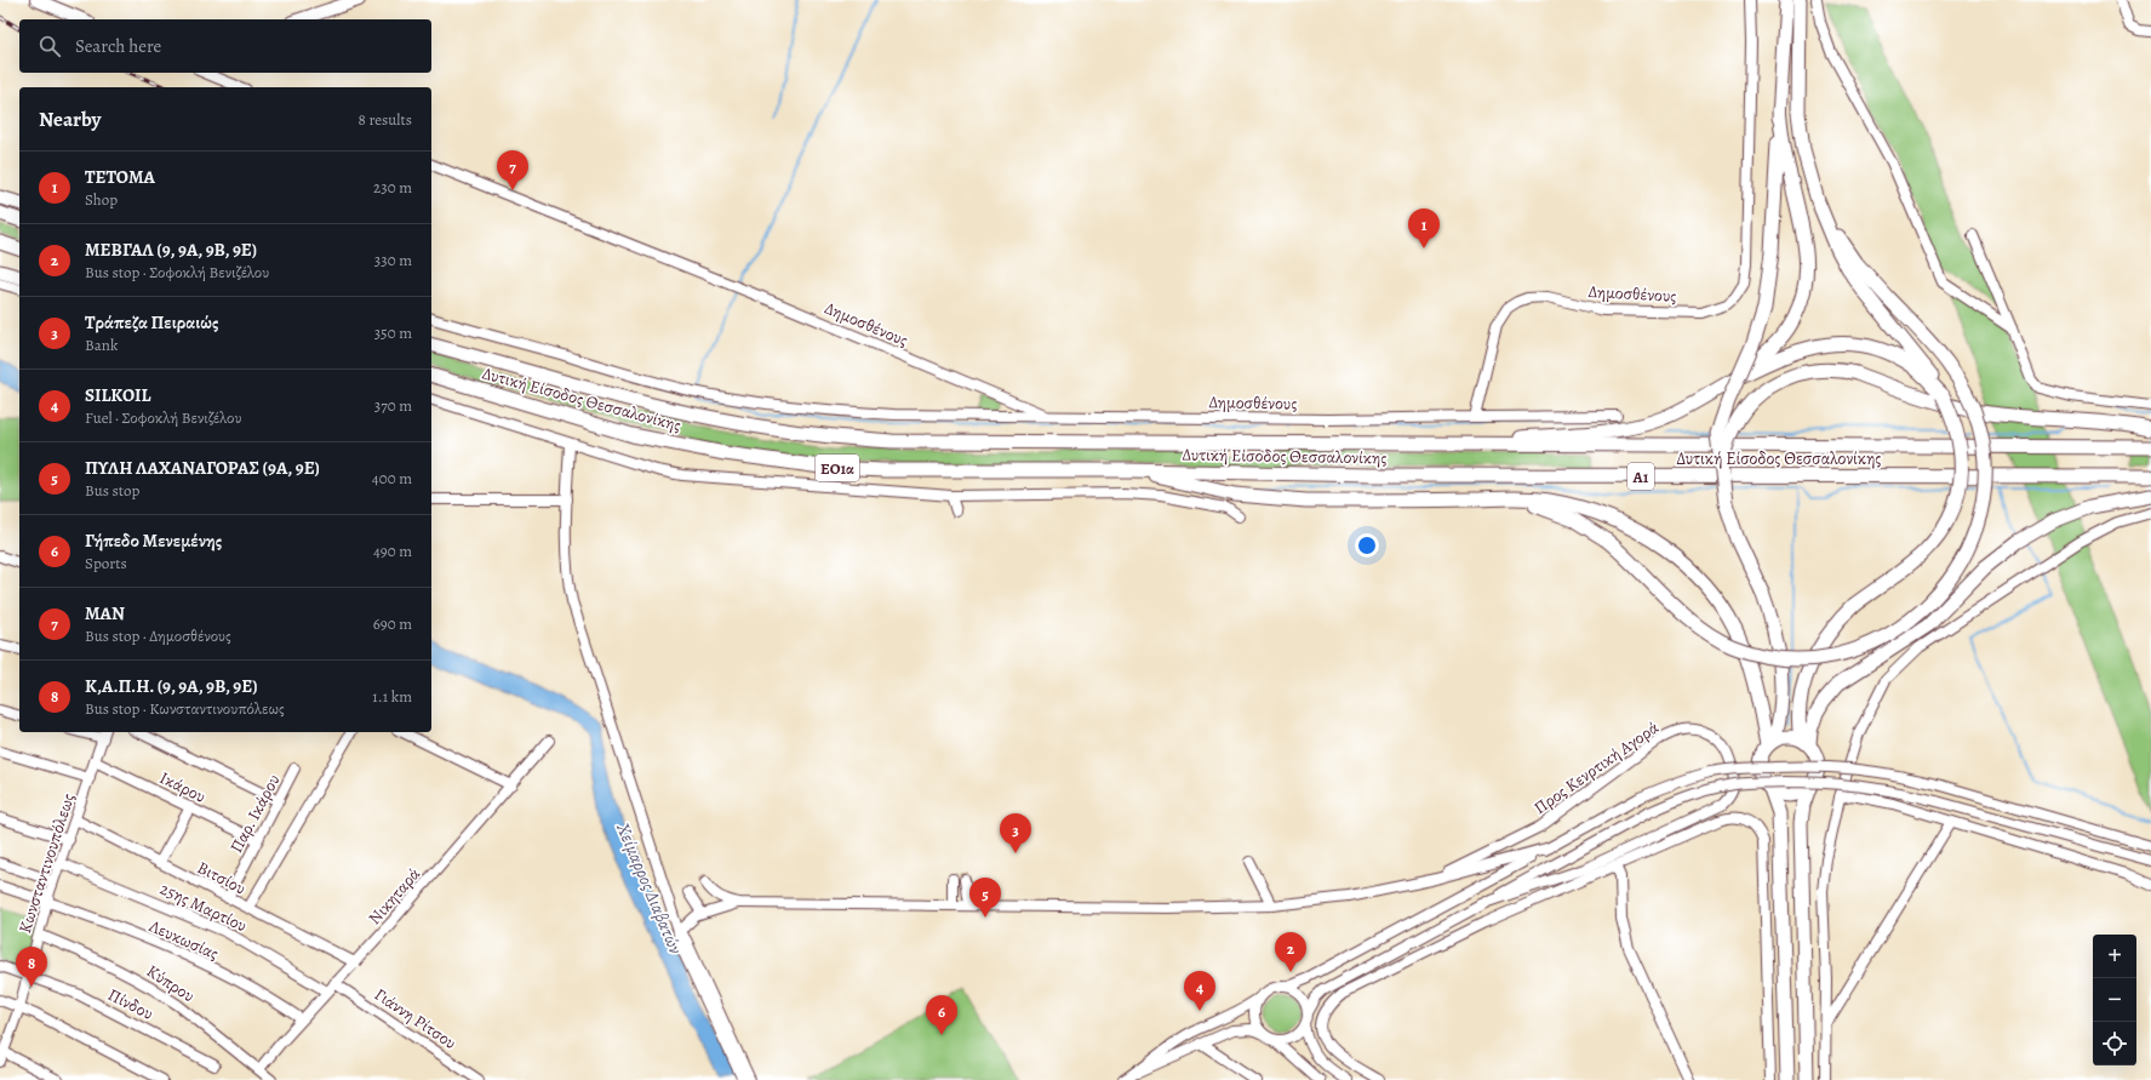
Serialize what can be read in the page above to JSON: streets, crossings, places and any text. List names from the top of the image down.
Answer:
{
  "streets": {
    "highway": ["Δυτική Είσοδος Θεσσαλονίκης", "ΕΟ1α", "Α1"],
    "street": [
      "Δημοσθένους",
      "Προς Κενρτική Αγορά",
      "Ικάρου",
      "Παρ. Ικάρου",
      "Κωνσταντινουπόλεως",
      "Βιτσίου",
      "Νικηταρά",
      "25ης Μαρτίου",
      "Λευκωσίας",
      "Κύπρου",
      "Πίνδου",
      "Γιάννη Ρίτσου"
    ]
  },
  "crossings": [
    ["Δυτική Είσοδος Θεσσαλονίκης", "ΕΟ1α"],
    ["Ικάρου", "Παρ. Ικάρου"],
    ["Ικάρου", "Κωνσταντινουπόλεως"],
    ["Παρ. Ικάρου", "Βιτσίου"],
    ["Κωνσταντινουπόλεως", "Βιτσίου"],
    ["Κωνσταντινουπόλεως", "25ης Μαρτίου"],
    ["Κωνσταντινουπόλεως", "Λευκωσίας"],
    ["Κωνσταντινουπόλεως", "Κύπρου"],
    ["Κωνσταντινουπόλεως", "Πίνδου"],
    ["Βιτσίου", "Νικηταρά"],
    ["Νικηταρά", "25ης Μαρτίου"],
    ["Νικηταρά", "Λευκωσίας"],
    ["Νικηταρά", "Κύπρου"],
    ["Νικηταρά", "Γιάννη Ρίτσου"]
  ],
  "water": ["Χείμαρρος Διαβατών"],
  "page": {
    "search": "Search here",
    "heading": ["Nearby", "8 results"],
    "pins": [
      "7",
      "1",
      "3",
      "5",
      "2",
      "8",
      "4",
      "6"
    ],
    "list": [
      {
        "mark": "1",
        "name": "TETOMA",
        "note": "Shop",
        "value": "230 m"
      },
      {
        "mark": "2",
        "name": "ΜΕΒΓΑΛ (9, 9Α, 9Β, 9Ε)",
        "note": "Bus stop · Σοφοκλή Βενιζέλου",
        "value": "330 m"
      },
      {
        "mark": "3",
        "name": "Τράπεζα Πειραιώς",
        "note": "Bank",
        "value": "350 m"
      },
      {
        "mark": "4",
        "name": "SILKOIL",
        "note": "Fuel · Σοφοκλή Βενιζέλου",
        "value": "370 m"
      },
      {
        "mark": "5",
        "name": "ΠΥΛΗ ΛΑΧΑΝΑΓΟΡΑΣ (9Α, 9Ε)",
        "note": "Bus stop",
        "value": "400 m"
      },
      {
        "mark": "6",
        "name": "Γήπεδο Μενεμένης",
        "note": "Sports",
        "value": "490 m"
      },
      {
        "mark": "7",
        "name": "ΜΑΝ",
        "note": "Bus stop · Δημοσθένους",
        "value": "690 m"
      },
      {
        "mark": "8",
        "name": "Κ,Α.Π.Η. (9, 9Α, 9Β, 9Ε)",
        "note": "Bus stop · Κωνσταντινουπόλεως",
        "value": "1.1 km"
      }
    ],
    "map_buttons": ["+", "−"]
  }
}
